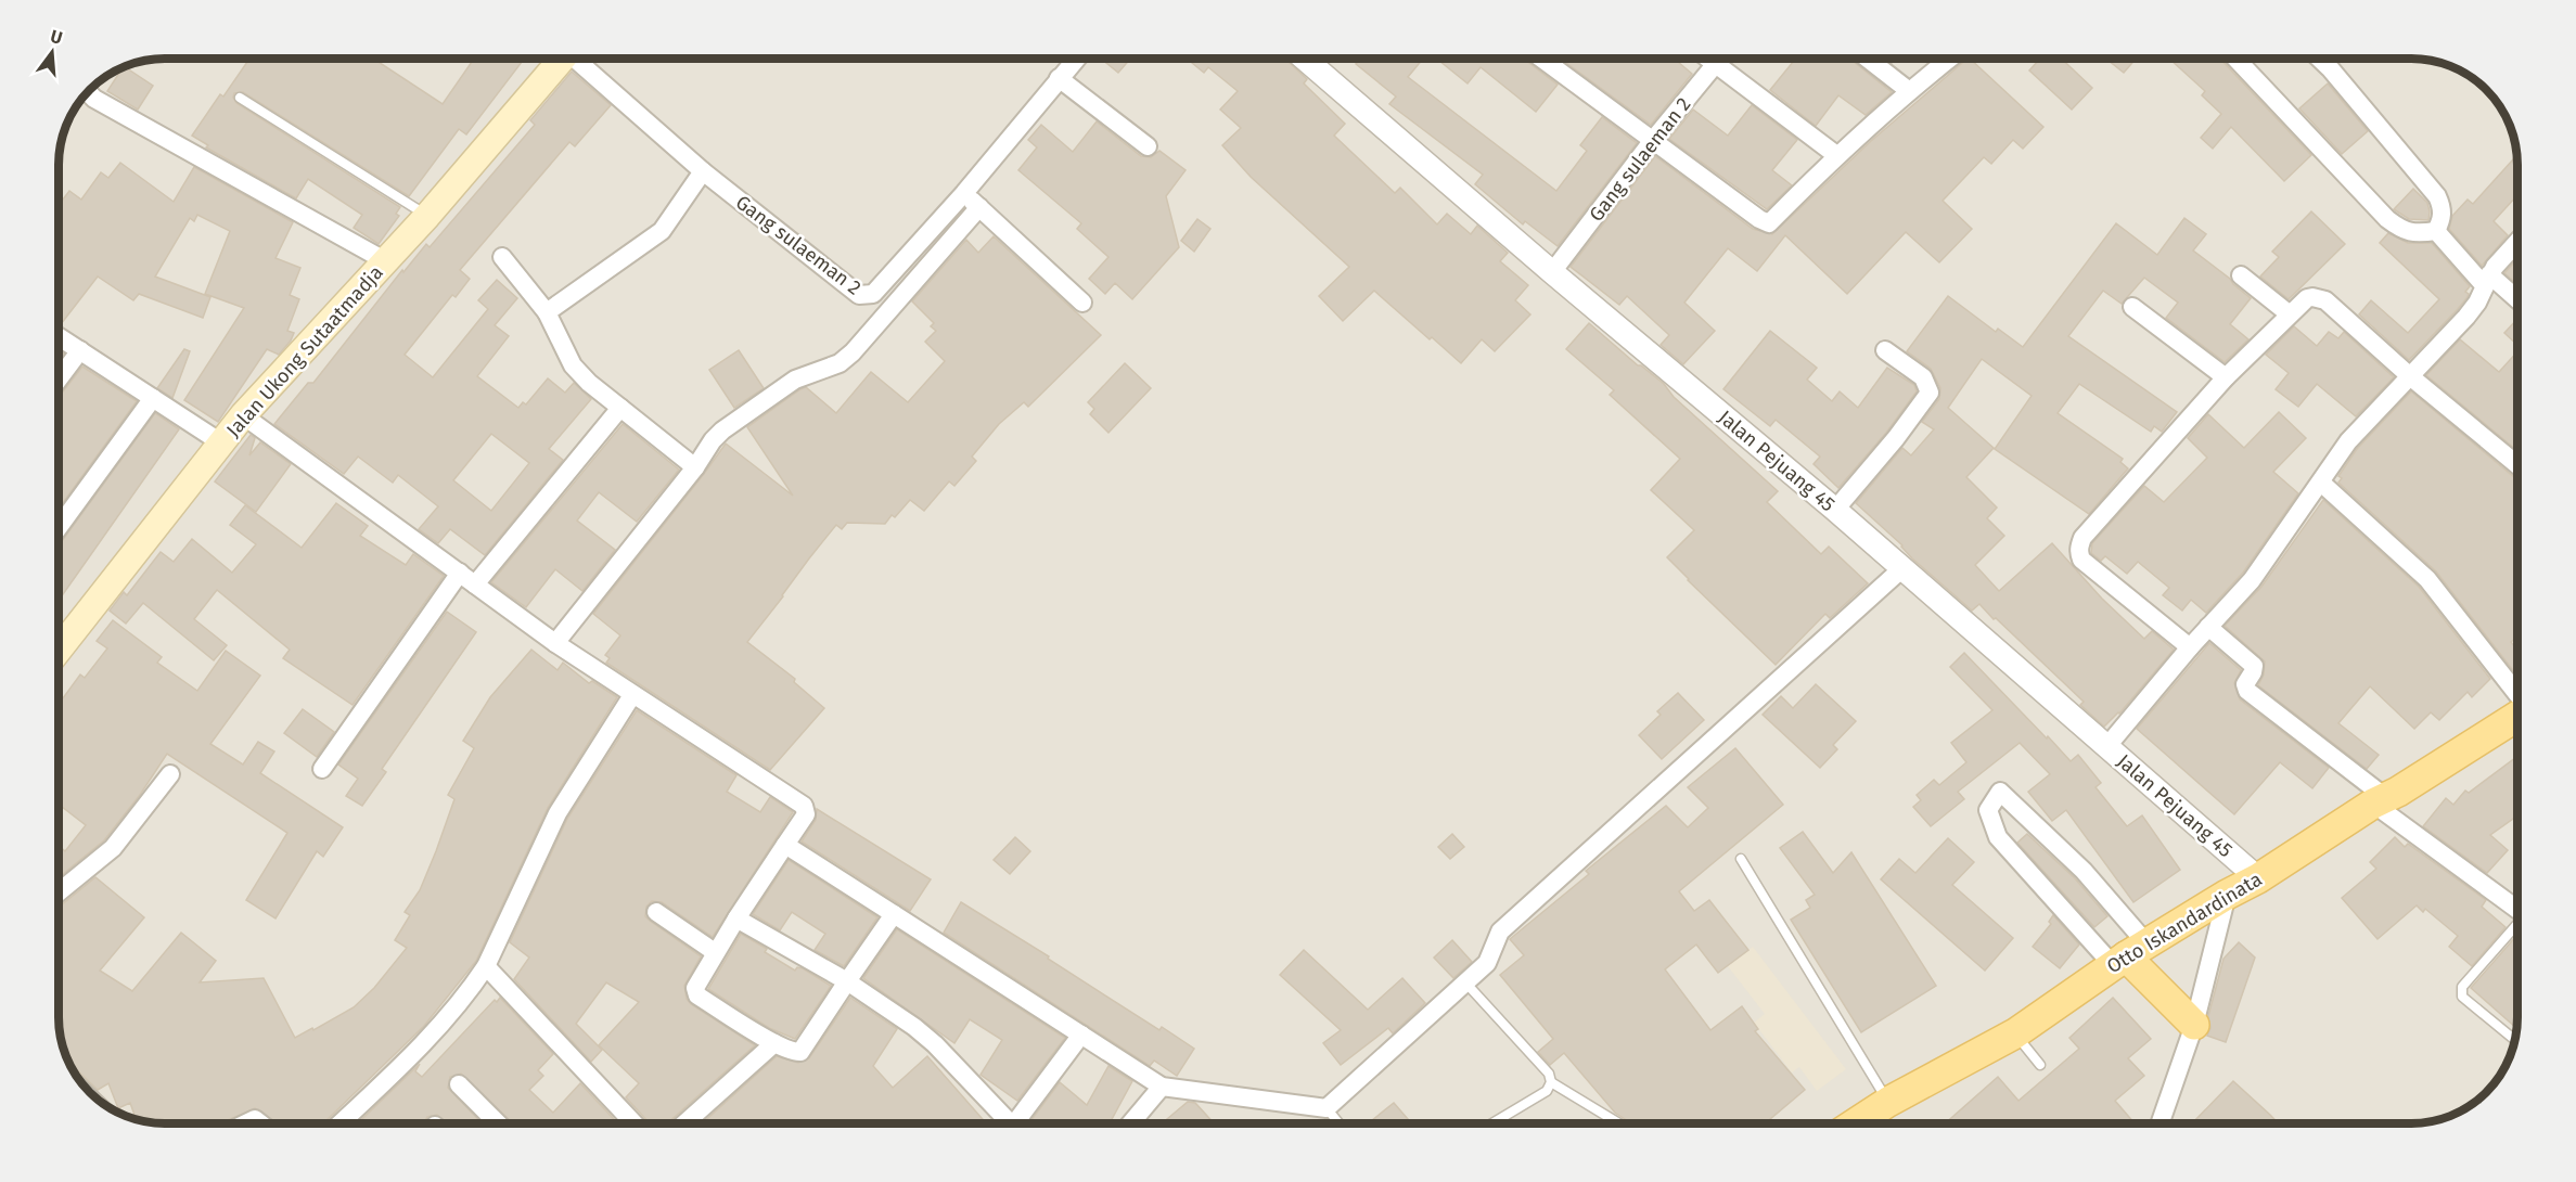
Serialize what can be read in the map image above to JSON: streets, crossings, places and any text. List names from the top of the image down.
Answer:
{
  "streets": {
    "main road": ["Jalan Ukong Sutaatmadja", "Otto Iskandardinata"],
    "street": ["Gang sulaeman 2", "Jalan Pejuang 45"]
  },
  "crossings": [
    ["Gang sulaeman 2", "Jalan Pejuang 45"],
    ["Jalan Pejuang 45", "Otto Iskandardinata"]
  ],
  "north": "top"
}
